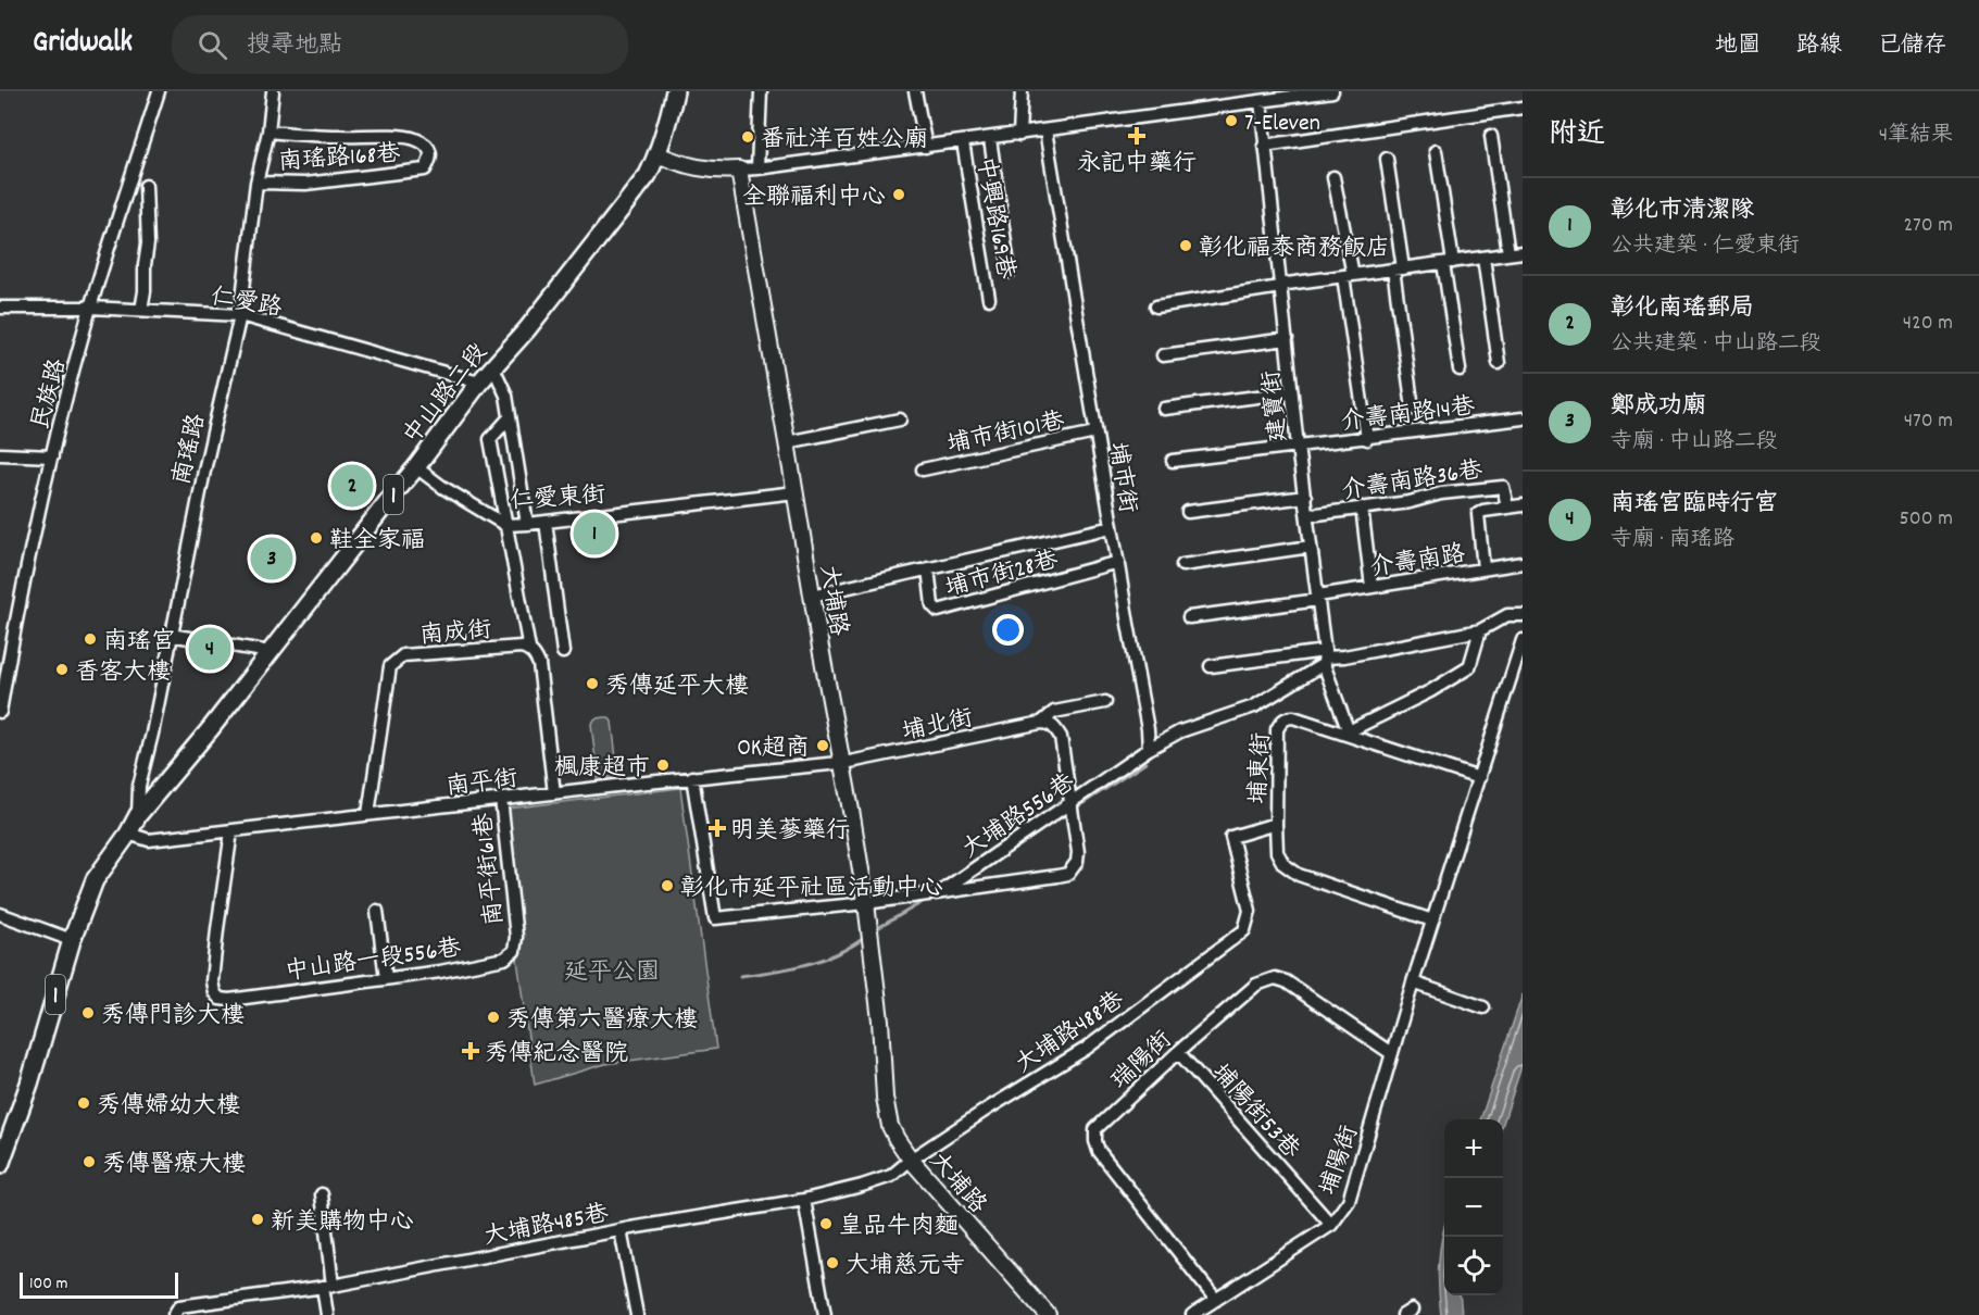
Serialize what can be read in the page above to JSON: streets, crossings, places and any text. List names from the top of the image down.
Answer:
{
  "streets": {
    "main road": ["中山路二段", "1", "大埔路"],
    "street": [
      "南瑤路168巷",
      "中興路169巷",
      "仁愛路",
      "民族路",
      "建寶街",
      "介壽南路14巷",
      "埔市街101巷",
      "南瑤路",
      "埔市街",
      "介壽南路36巷",
      "仁愛東街",
      "介壽南路",
      "埔市街28巷",
      "南成街",
      "埔北街",
      "埔東街",
      "南平街",
      "大埔路556巷",
      "南平街61巷",
      "中山路一段556巷",
      "大埔路488巷",
      "瑞陽街",
      "埔陽街53巷",
      "埔陽街",
      "大埔路485巷"
    ]
  },
  "crossings": [
    ["南瑤路168巷", "南瑤路"],
    ["仁愛路", "中山路二段"],
    ["仁愛路", "民族路"],
    ["仁愛路", "南瑤路"],
    ["中山路二段", "南瑤路"],
    ["中山路二段", "1"],
    ["中山路二段", "仁愛東街"],
    ["中山路二段", "南平街"],
    ["建寶街", "介壽南路14巷"],
    ["建寶街", "介壽南路36巷"],
    ["建寶街", "介壽南路"],
    ["建寶街", "大埔路556巷"],
    ["埔市街101巷", "埔市街"],
    ["埔市街", "埔市街28巷"],
    ["埔市街", "大埔路"],
    ["介壽南路36巷", "介壽南路"],
    ["1", "南平街"],
    ["仁愛東街", "大埔路"],
    ["大埔路", "埔北街"],
    ["大埔路", "南平街"],
    ["大埔路", "大埔路556巷"],
    ["大埔路", "大埔路488巷"],
    ["大埔路", "大埔路485巷"],
    ["南成街", "南平街"],
    ["埔北街", "南平街"],
    ["埔東街", "大埔路488巷"],
    ["埔東街", "埔陽街"],
    ["南平街", "大埔路556巷"],
    ["南平街", "南平街61巷"],
    ["南平街", "中山路一段556巷"],
    ["南平街61巷", "中山路一段556巷"],
    ["大埔路488巷", "大埔路485巷"],
    ["瑞陽街", "埔陽街53巷"],
    ["瑞陽街", "埔陽街"],
    ["埔陽街53巷", "埔陽街"]
  ],
  "parks": ["延平公園"],
  "places": {
    "other": [
      "7-Eleven",
      "番社洋百姓公廟",
      "全聯福利中心",
      "彰化福泰商務飯店",
      "鞋全家福",
      "南瑤宮",
      "香客大樓",
      "秀傳延平大樓",
      "OK超商",
      "楓康超市",
      "彰化市延平社區活動中心",
      "秀傳門診大樓",
      "秀傳第六醫療大樓",
      "秀傳婦幼大樓",
      "秀傳醫療大樓",
      "新美購物中心",
      "皇品牛肉麵",
      "大埔慈元寺"
    ],
    "health": ["永記中藥行", "明美蔘藥行", "秀傳紀念醫院"]
  },
  "scale_bar": "100 m",
  "page": {
    "header": "Gridwalk",
    "search": "搜尋地點",
    "nav": ["地圖", "路線", "已儲存"],
    "heading": ["附近", "4筆結果"],
    "list": [
      {
        "mark": "1",
        "name": "彰化市清潔隊",
        "note": "公共建築 · 仁愛東街",
        "value": "270 m"
      },
      {
        "mark": "2",
        "name": "彰化南瑤郵局",
        "note": "公共建築 · 中山路二段",
        "value": "420 m"
      },
      {
        "mark": "3",
        "name": "鄭成功廟",
        "note": "寺廟 · 中山路二段",
        "value": "470 m"
      },
      {
        "mark": "4",
        "name": "南瑶宮臨時行宮",
        "note": "寺廟 · 南瑤路",
        "value": "500 m"
      }
    ],
    "pins": [
      "2",
      "1",
      "3",
      "4"
    ],
    "map_buttons": ["+", "−"],
    "scale": "100 m"
  }
}
